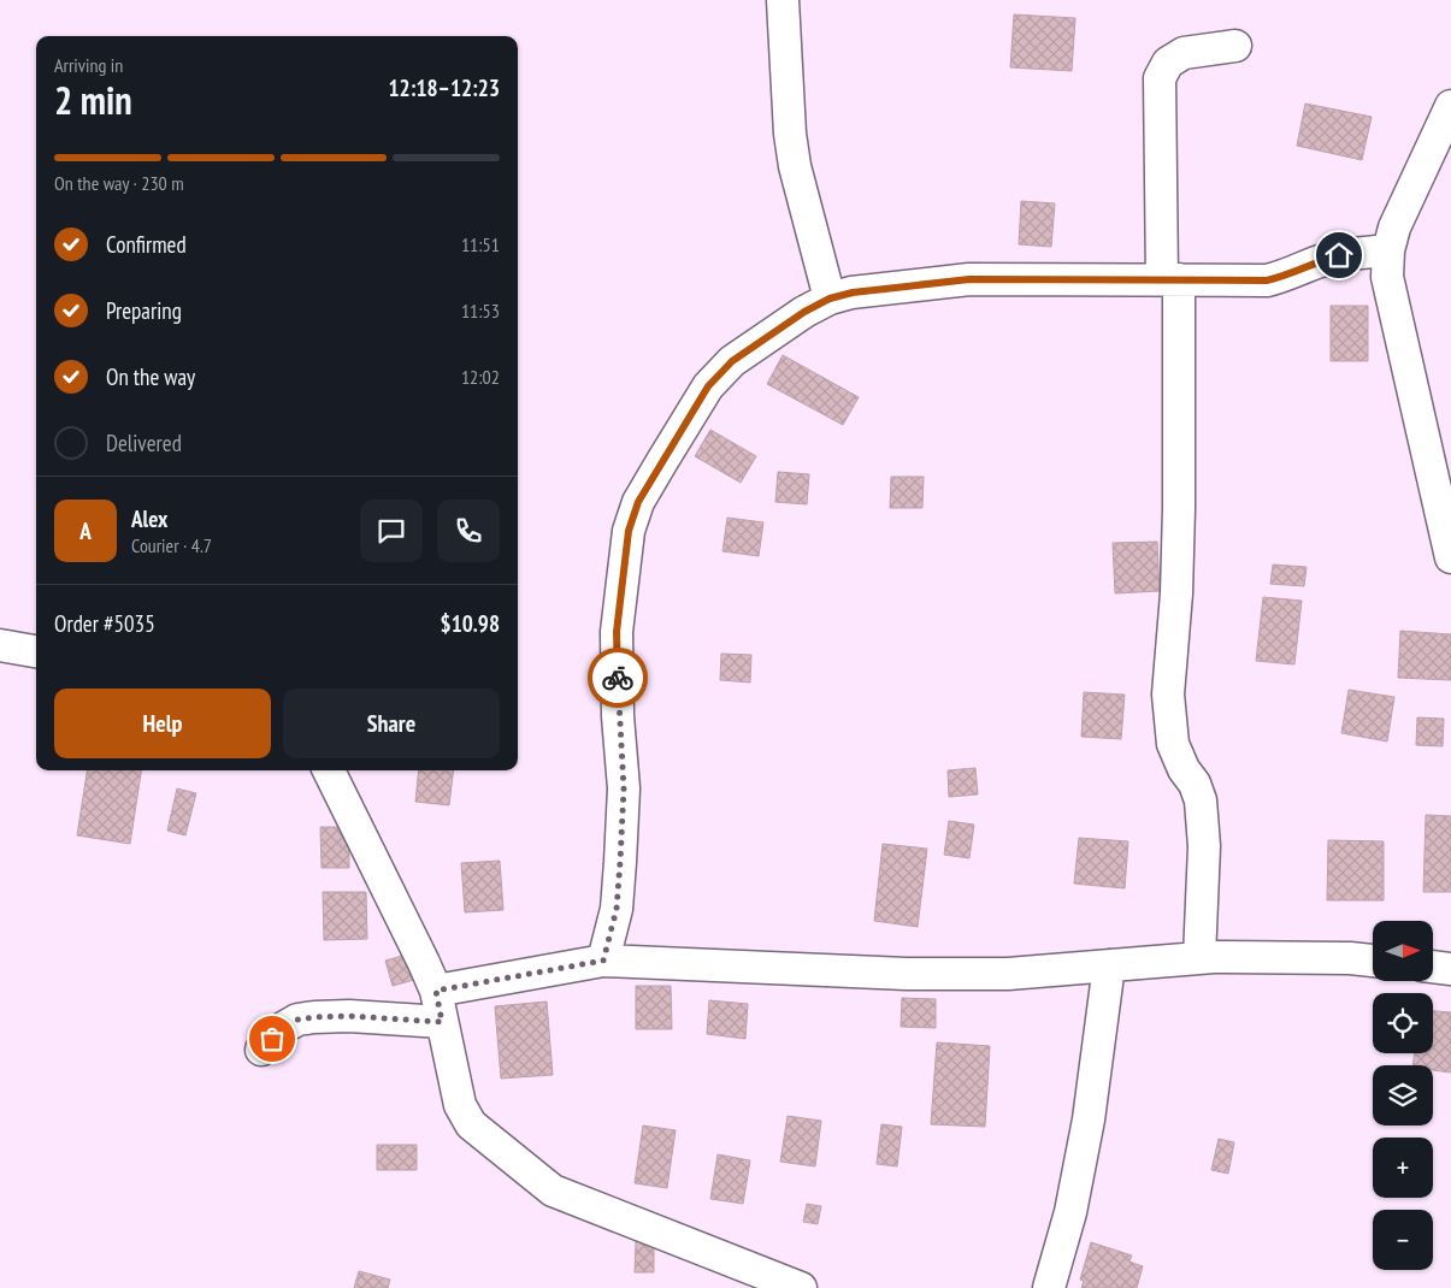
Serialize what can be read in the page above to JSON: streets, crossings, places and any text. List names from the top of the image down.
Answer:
{
  "north": "right",
  "page": {
    "heading": ["2 min", "Arriving in", "12:18–12:23"],
    "panel": [
      "Alex",
      "Courier · 4.7",
      "Order #5035",
      "$10.98"
    ],
    "bar": "On the way · 230 m",
    "list": [
      ["Confirmed", "11:51"],
      ["Preparing", "11:53"],
      ["On the way", "12:02"],
      "Delivered"
    ],
    "round": "A",
    "buttons": ["Help", "Share"],
    "map_buttons": ["+", "−"]
  }
}
